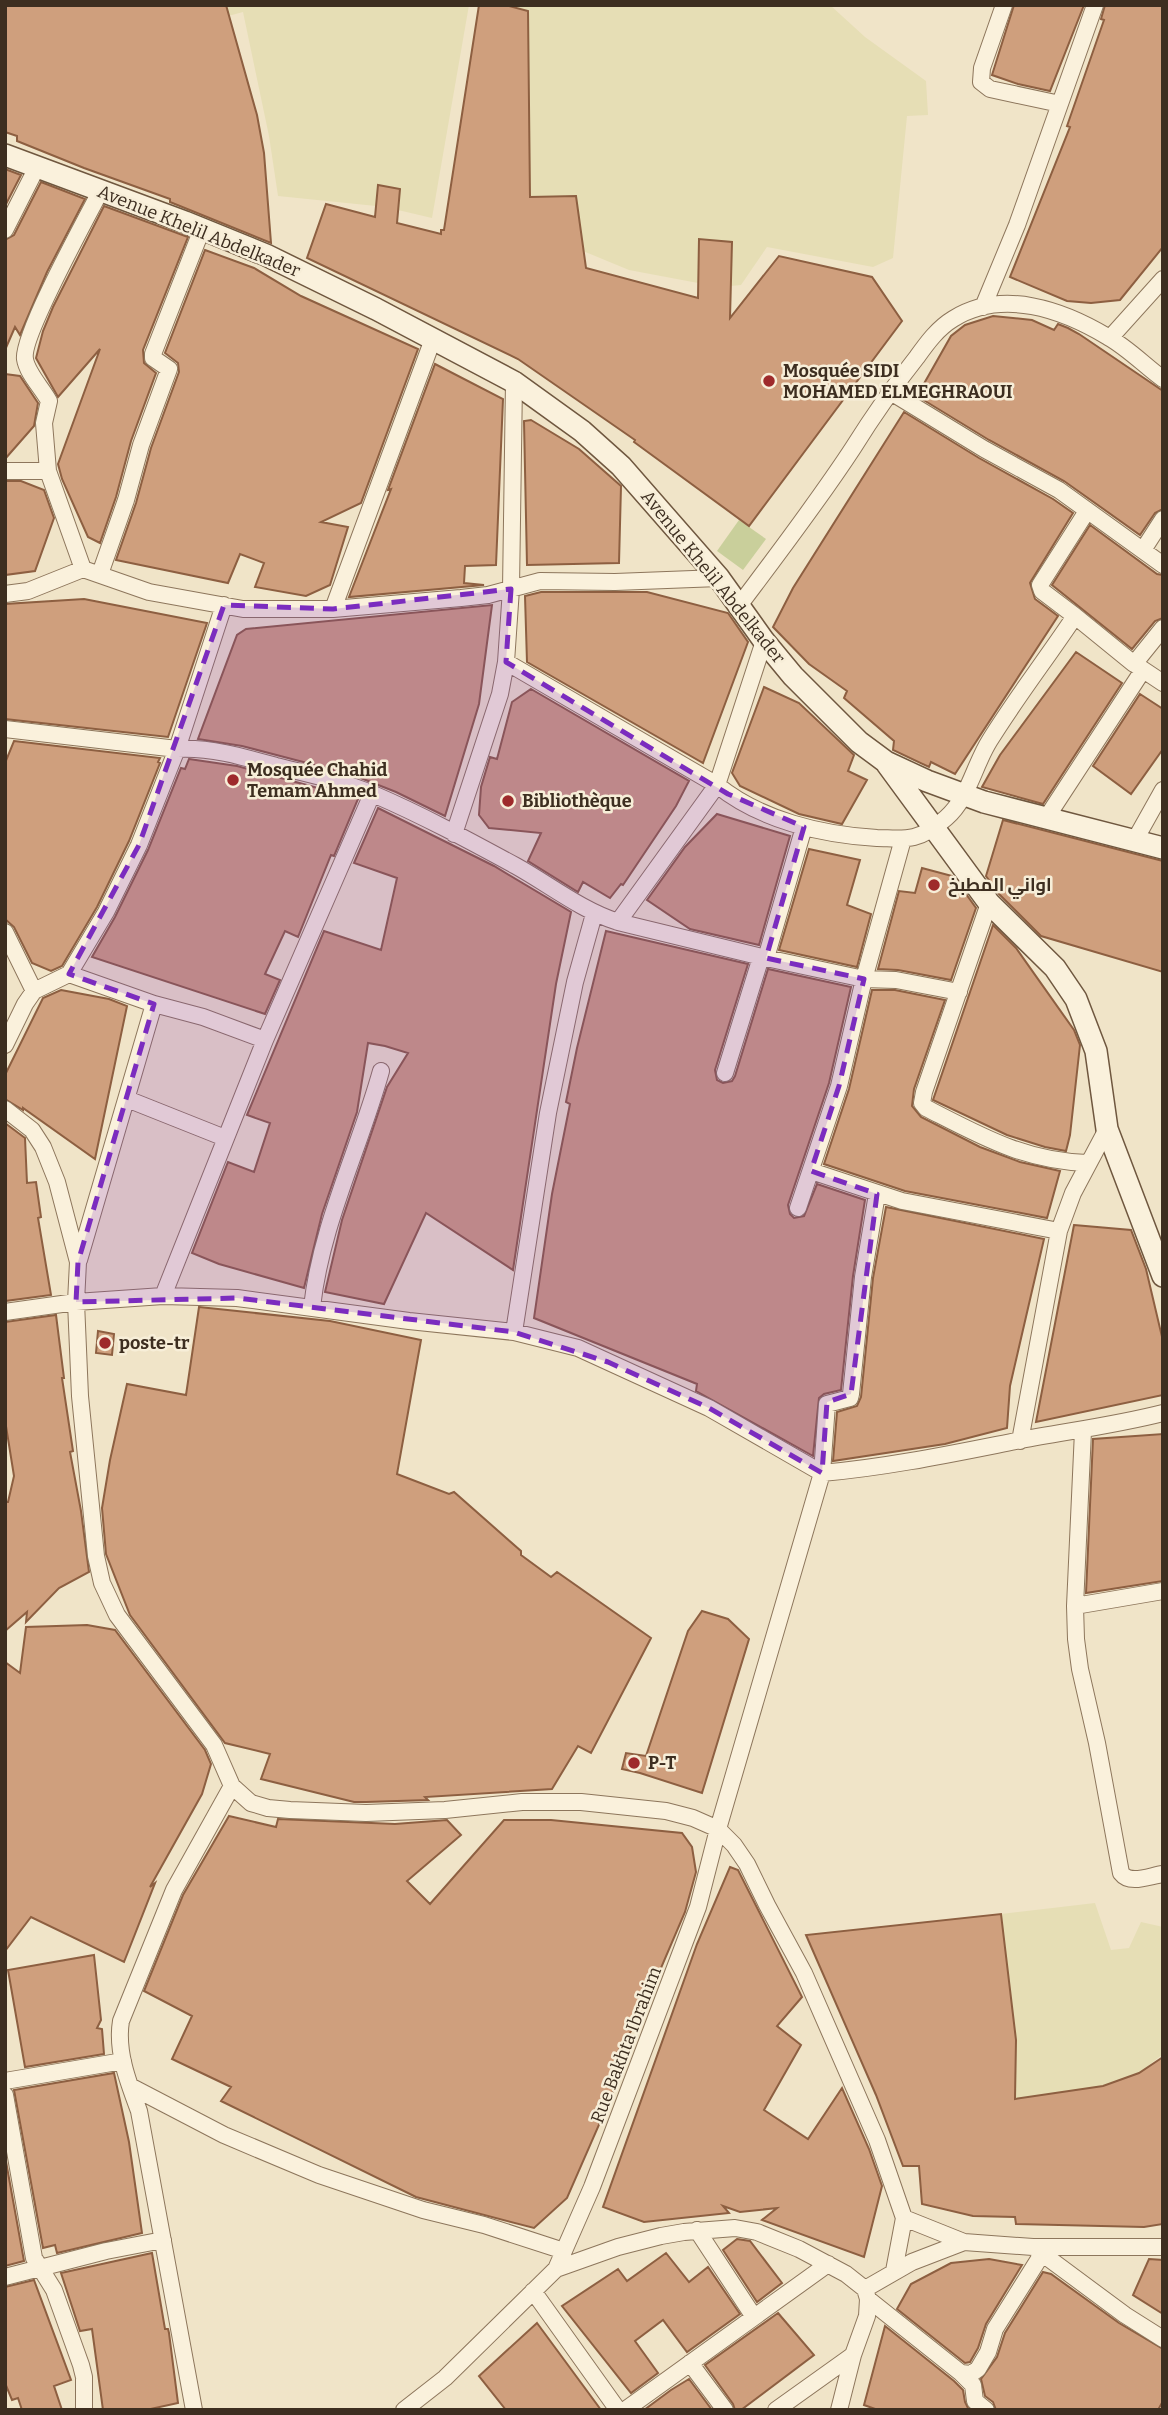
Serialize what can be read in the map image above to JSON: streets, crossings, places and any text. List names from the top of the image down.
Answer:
{
  "streets": {
    "street": ["Avenue Khelil Abdelkader", "Rue Bakhta Ibrahim"]
  },
  "places": [
    "Mosquée SIDI MOHAMED ELMEGHRAOUI",
    "Mosquée Chahid Temam Ahmed",
    "Bibliothèque",
    "اواني المطبخ",
    "poste-tr",
    "P-T"
  ]
}
